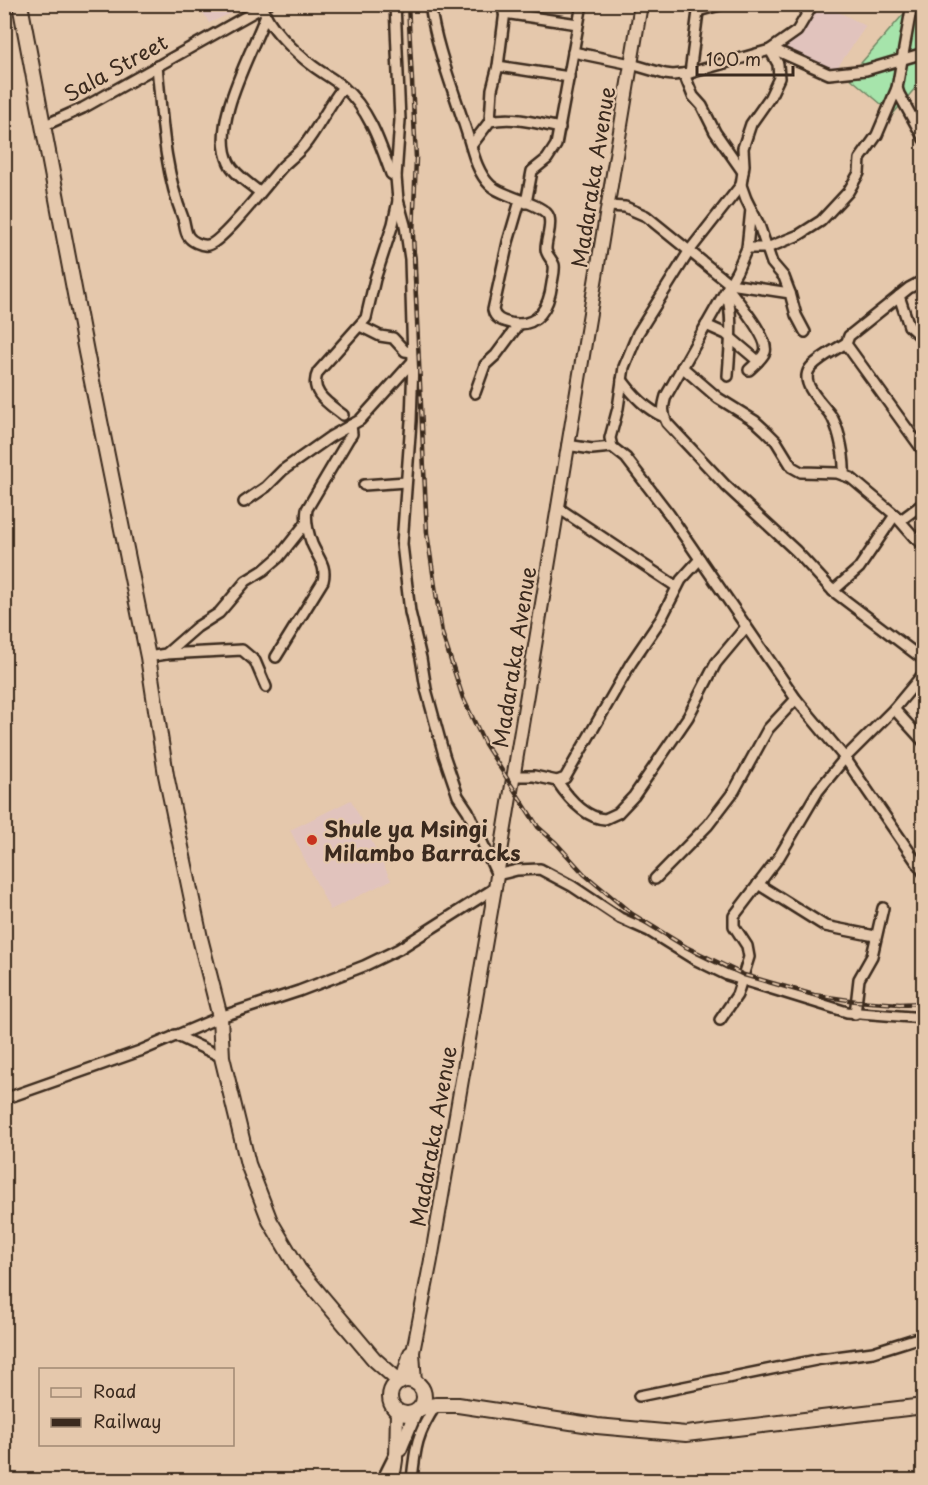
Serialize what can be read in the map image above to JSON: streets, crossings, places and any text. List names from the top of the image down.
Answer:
{
  "streets": {
    "main road": ["Madaraka Avenue"],
    "street": ["Sala Street"]
  },
  "places": ["Shule ya Msingi Milambo Barracks"],
  "legend": ["Road", "Railway"],
  "scale_bar": "100 m"
}
